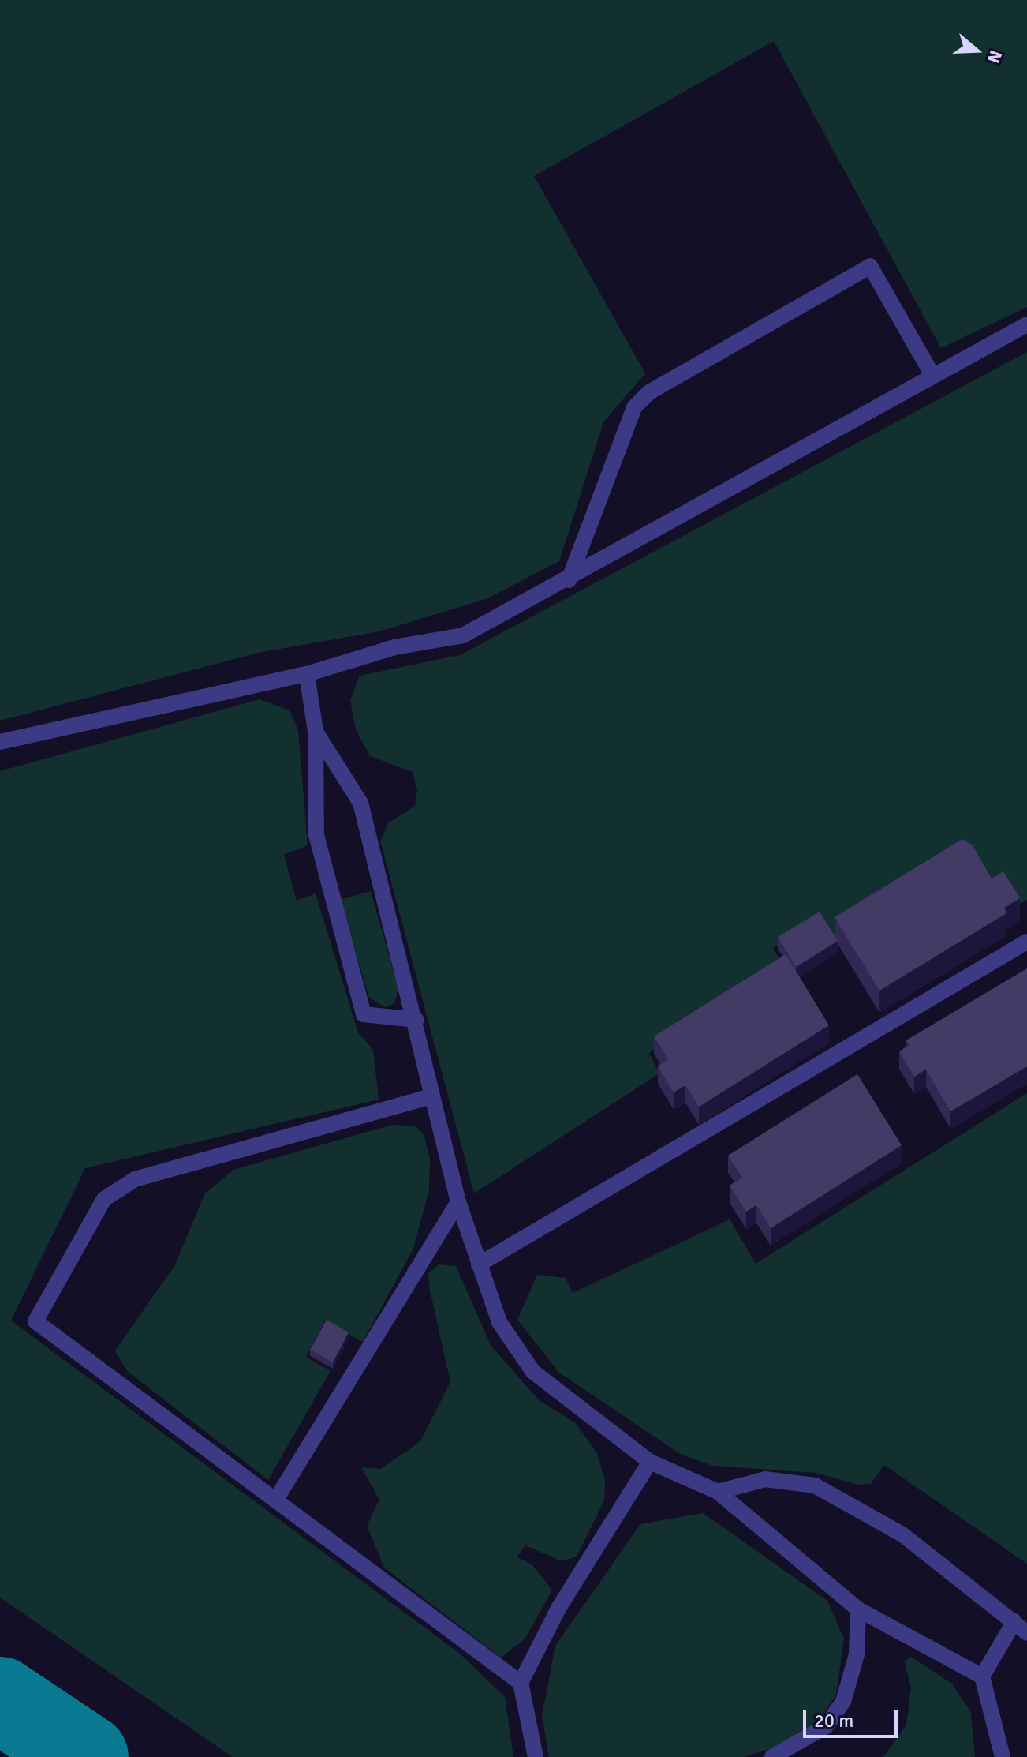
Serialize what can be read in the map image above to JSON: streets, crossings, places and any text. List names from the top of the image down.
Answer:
{
  "scale_bar": "20 m",
  "north": "right"
}
